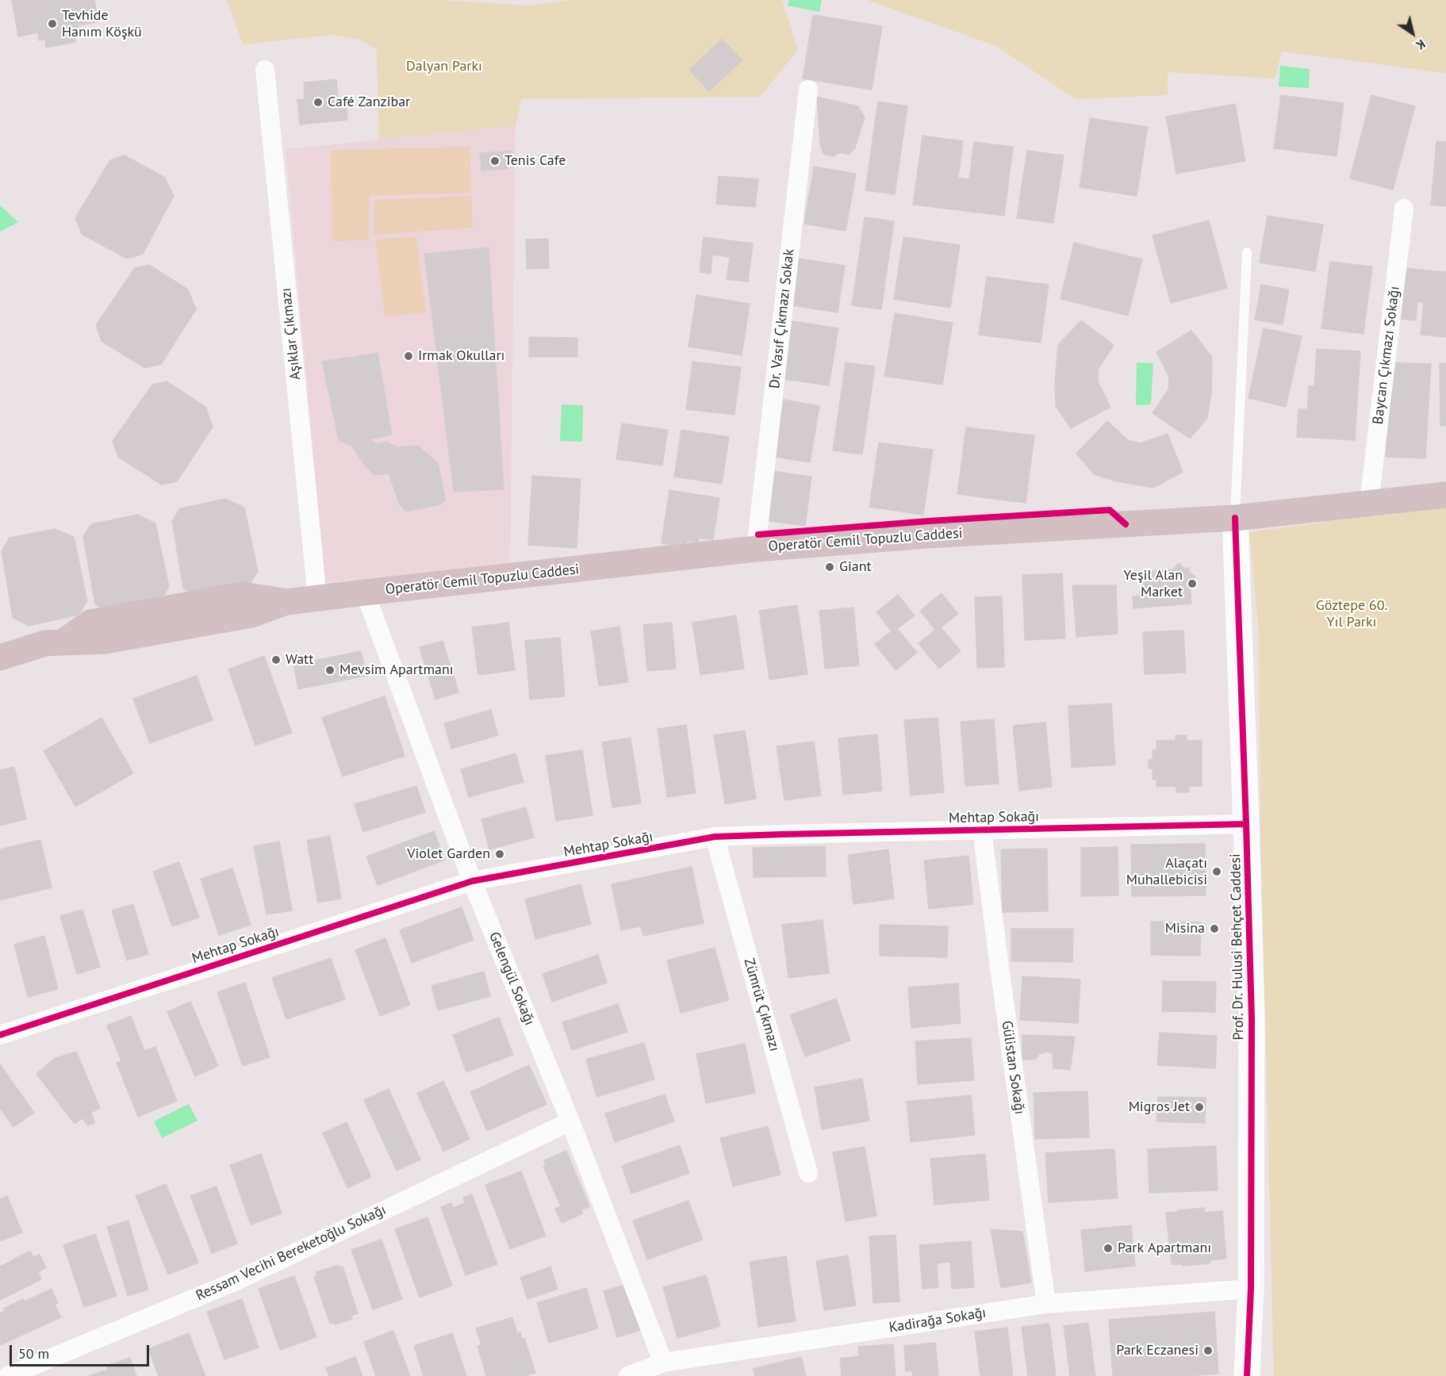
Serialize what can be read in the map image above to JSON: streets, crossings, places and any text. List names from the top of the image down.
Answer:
{
  "streets": {
    "main road": ["Operatör Cemil Topuzlu Caddesi"],
    "street": [
      "Dr. Vasıf Çıkmazı Sokak",
      "Aşıklar Çıkmazı",
      "Baycan Çıkmazı Sokağı",
      "Mehtap Sokağı",
      "Prof. Dr. Hulusi Behçet Caddesi",
      "Gelengül Sokağı",
      "Zümrüt Çıkmazı",
      "Gülistan Sokağı",
      "Ressam Vecihi Bereketoğlu Sokağı",
      "Kadirağa Sokağı"
    ]
  },
  "crossings": [
    ["Dr. Vasıf Çıkmazı Sokak", "Operatör Cemil Topuzlu Caddesi"],
    ["Aşıklar Çıkmazı", "Operatör Cemil Topuzlu Caddesi"],
    ["Baycan Çıkmazı Sokağı", "Operatör Cemil Topuzlu Caddesi"],
    ["Operatör Cemil Topuzlu Caddesi", "Prof. Dr. Hulusi Behçet Caddesi"],
    ["Operatör Cemil Topuzlu Caddesi", "Gelengül Sokağı"],
    ["Mehtap Sokağı", "Prof. Dr. Hulusi Behçet Caddesi"],
    ["Mehtap Sokağı", "Gelengül Sokağı"],
    ["Mehtap Sokağı", "Zümrüt Çıkmazı"],
    ["Mehtap Sokağı", "Gülistan Sokağı"],
    ["Prof. Dr. Hulusi Behçet Caddesi", "Kadirağa Sokağı"],
    ["Gelengül Sokağı", "Ressam Vecihi Bereketoğlu Sokağı"],
    ["Gelengül Sokağı", "Kadirağa Sokağı"],
    ["Gülistan Sokağı", "Kadirağa Sokağı"]
  ],
  "parks": ["Dalyan Parkı", "Göztepe 60. Yıl Parkı"],
  "places": [
    "Tevhide Hanım Köşkü",
    "Café Zanzibar",
    "Tenis Cafe",
    "Irmak Okulları",
    "Giant",
    "Yeşil Alan Market",
    "Watt",
    "Mevsim Apartmanı",
    "Violet Garden",
    "Alaçatı Muhallebicisi",
    "Misina",
    "Migros Jet",
    "Park Apartmanı",
    "Park Eczanesi"
  ],
  "scale_bar": "50 m",
  "north": "bottom right"
}
